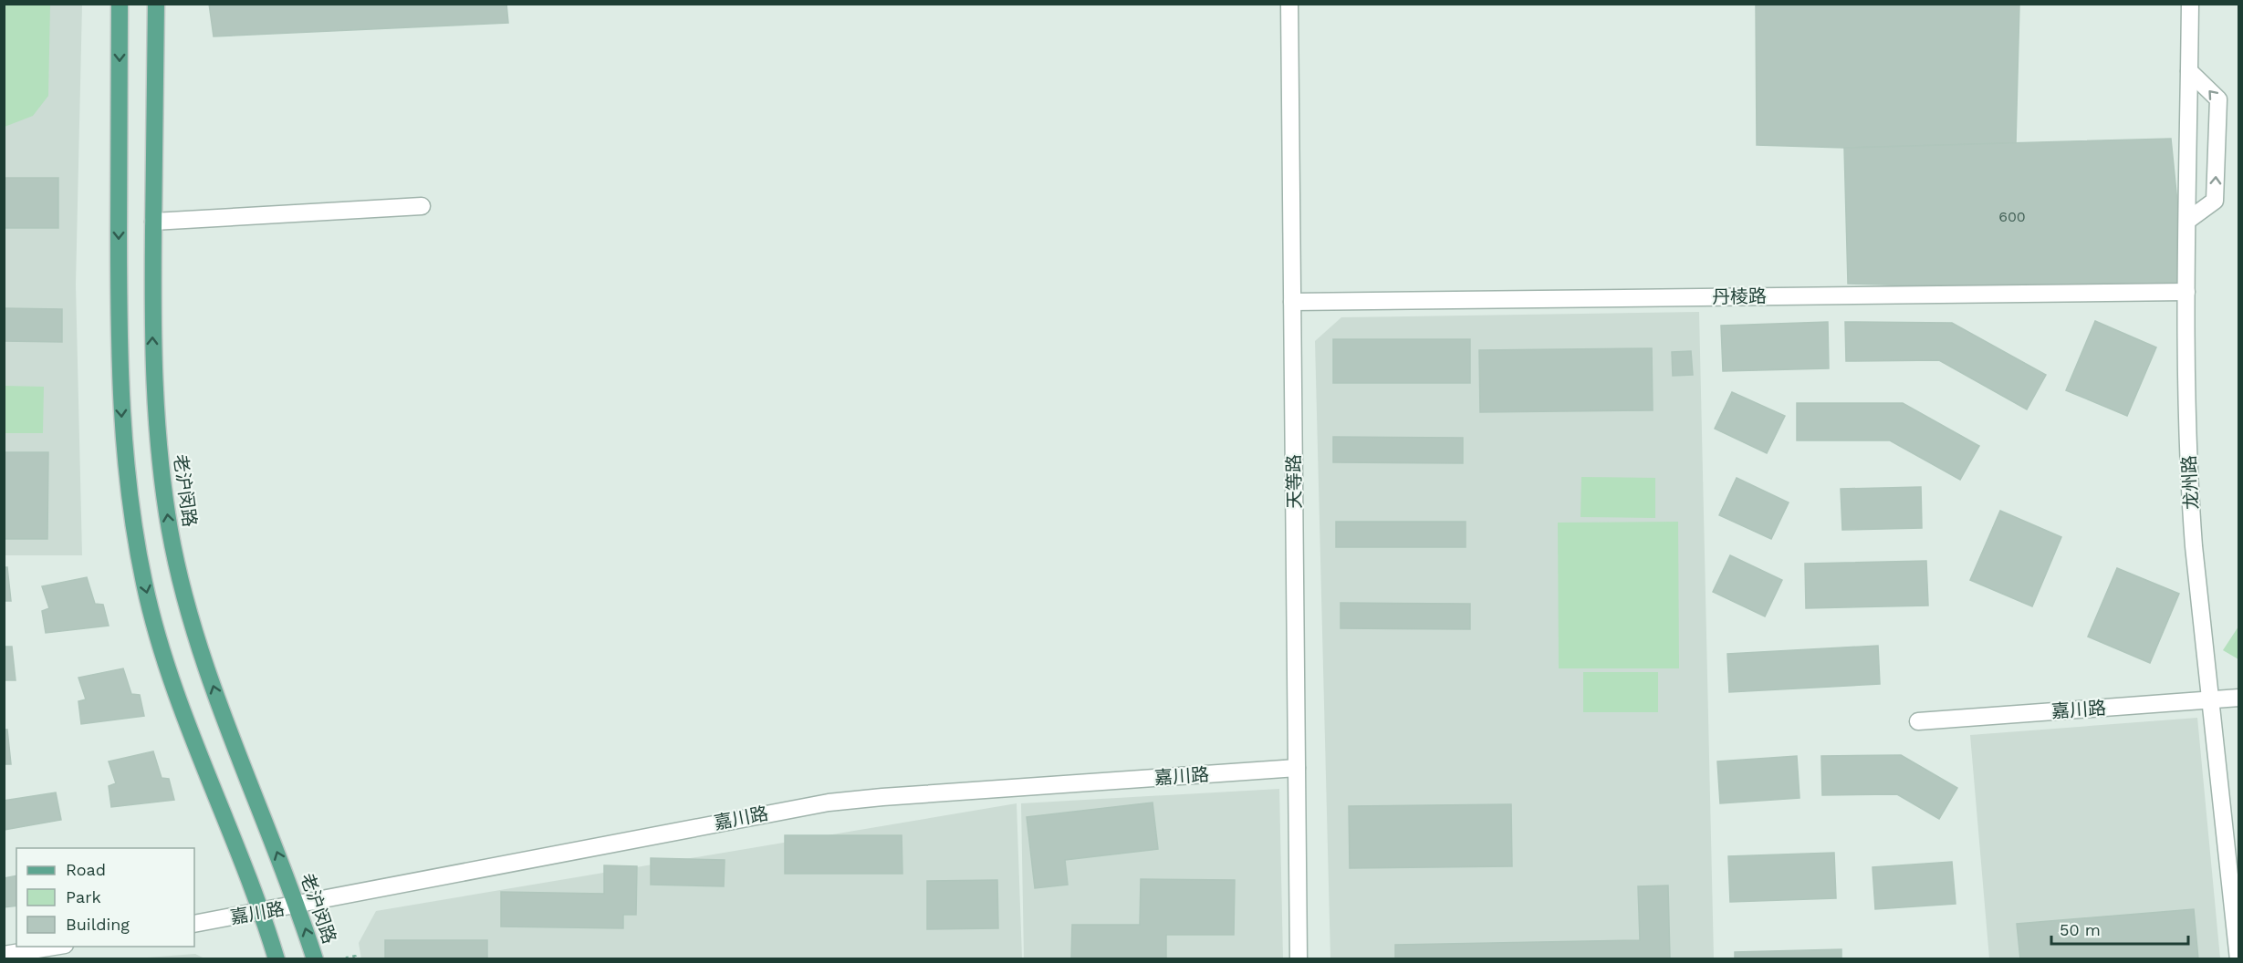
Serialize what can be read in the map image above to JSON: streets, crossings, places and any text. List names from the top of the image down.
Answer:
{
  "streets": {
    "main road": ["老沪闵路"],
    "street": [
      "丹棱路",
      "天等路",
      "龙州路",
      "嘉川路"
    ]
  },
  "crossings": [
    ["丹棱路", "天等路"],
    ["丹棱路", "龙州路"],
    ["天等路", "嘉川路"],
    ["龙州路", "嘉川路"],
    ["老沪闵路", "嘉川路"]
  ],
  "house_numbers": ["600"],
  "legend": ["Road", "Park", "Building"],
  "scale_bar": "50 m"
}
